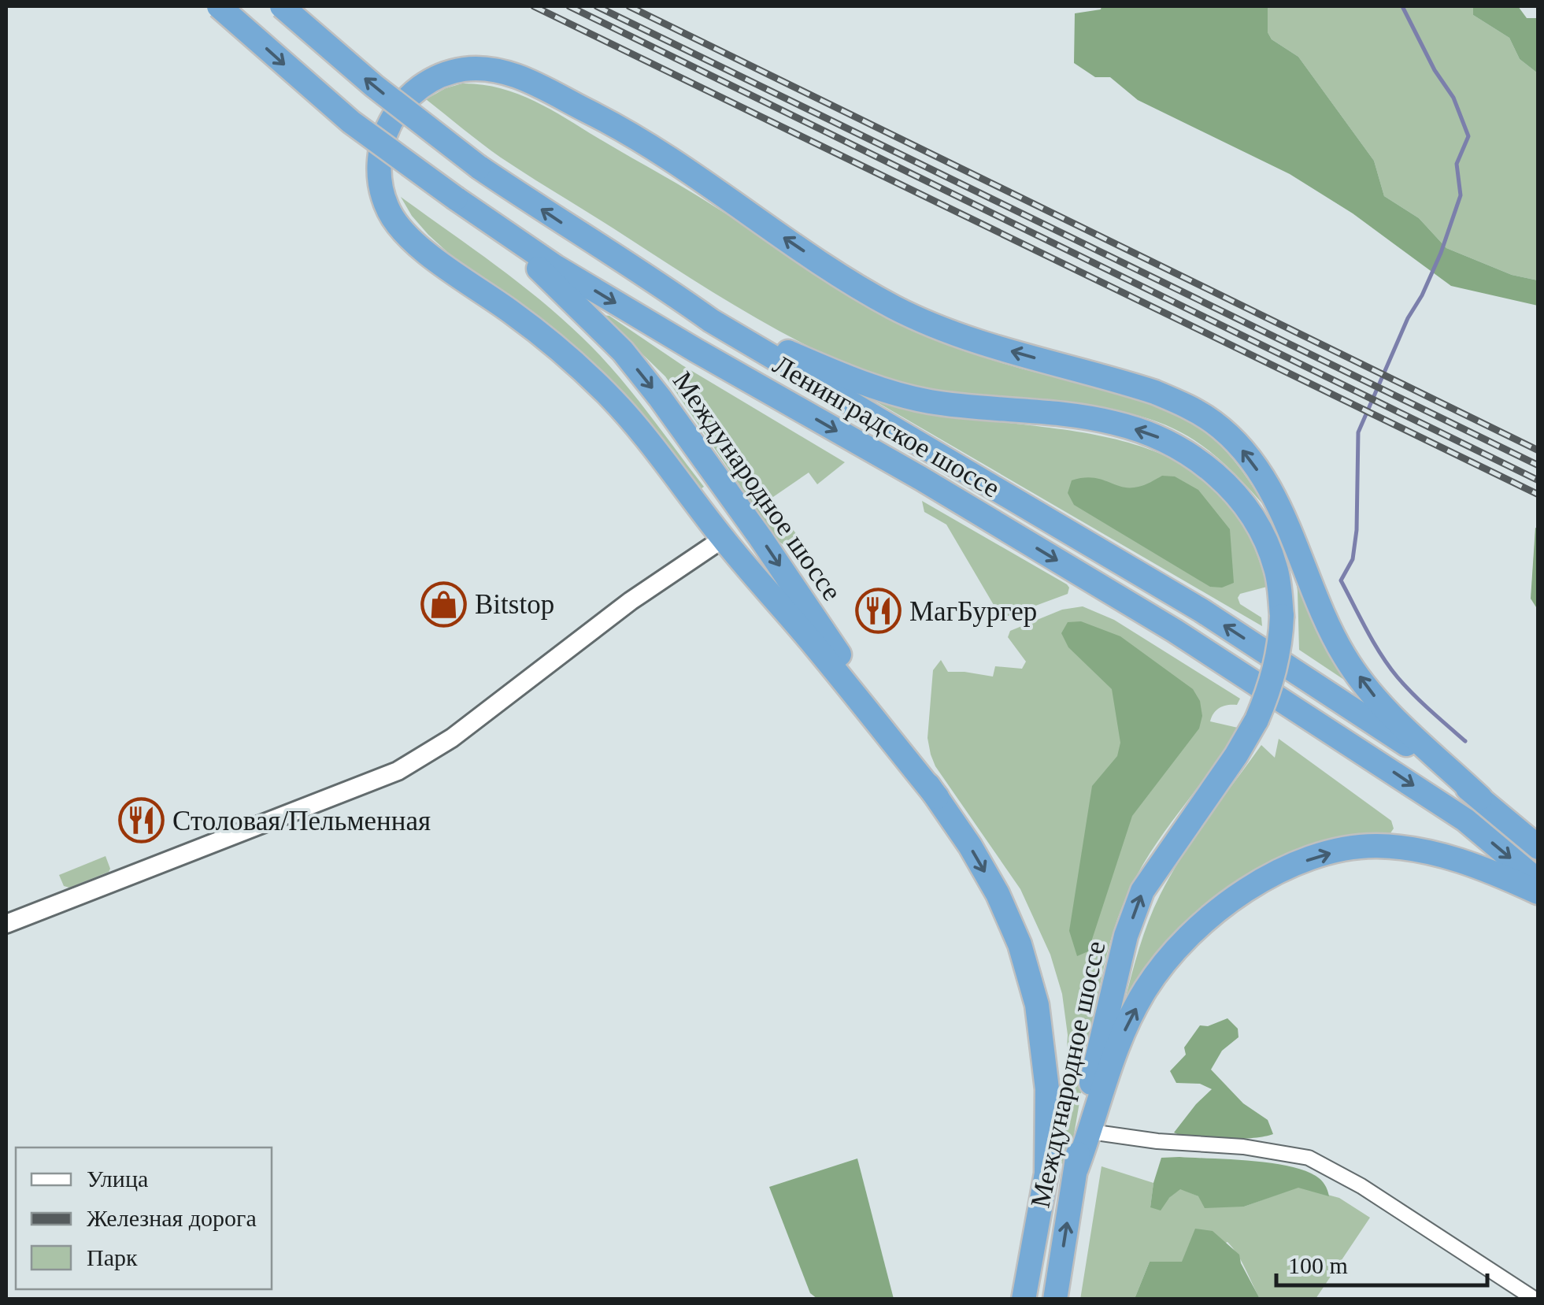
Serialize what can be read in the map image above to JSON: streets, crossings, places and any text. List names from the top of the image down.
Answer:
{
  "streets": {
    "highway": ["Ленинградское шоссе", "Международное шоссе"]
  },
  "crossings": [
    ["Ленинградское шоссе", "Международное шоссе"]
  ],
  "places": {
    "shop": ["Bitstop"],
    "restaurant": ["МагБургер", "Столовая/Пельменная"]
  },
  "legend": ["Улица", "Железная дорога", "Парк"],
  "scale_bar": "100 m"
}
